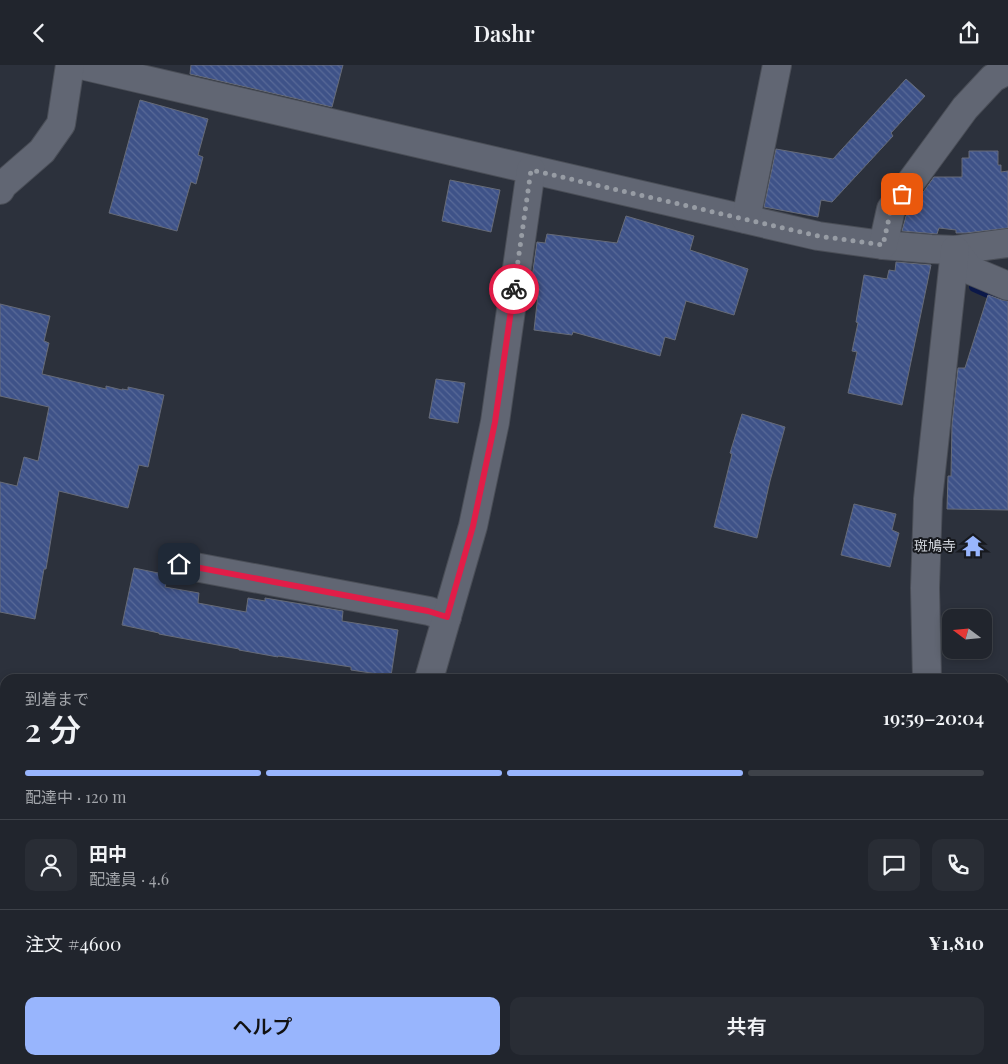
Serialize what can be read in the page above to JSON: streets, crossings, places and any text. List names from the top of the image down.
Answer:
{
  "places": {
    "temple": ["斑鳩寺"]
  },
  "north": "left",
  "page": {
    "header": "Dashr",
    "heading": ["2 分", "到着まで", "19:59–20:04"],
    "panel": [
      "田中",
      "配達員 · 4.6",
      "注文 #4600",
      "¥1,810"
    ],
    "bar": "配達中 · 120 m",
    "buttons": ["ヘルプ", "共有"]
  }
}
